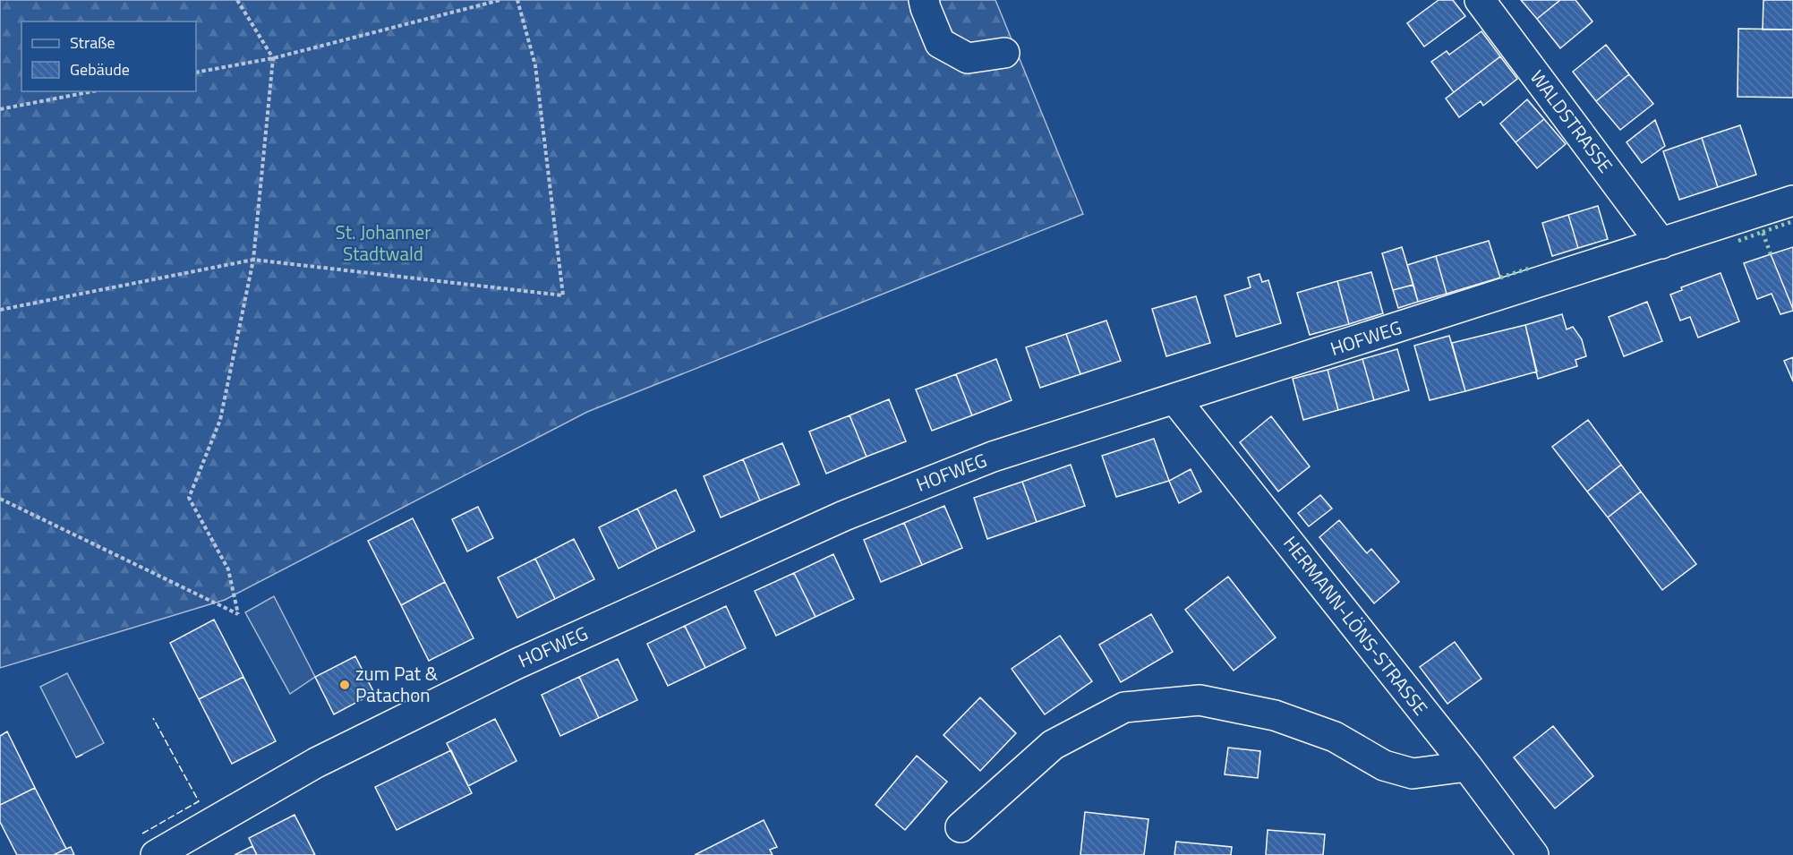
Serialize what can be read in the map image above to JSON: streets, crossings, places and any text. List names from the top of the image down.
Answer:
{
  "streets": {
    "street": ["WALDSTRASSE", "HOFWEG", "HERMANN-LÖNS-STRASSE"]
  },
  "crossings": [
    ["WALDSTRASSE", "HOFWEG"],
    ["HOFWEG", "HERMANN-LÖNS-STRASSE"]
  ],
  "parks": ["St. Johanner Stadtwald"],
  "places": ["zum Pat & Patachon"],
  "legend": ["Straße", "Gebäude"]
}
